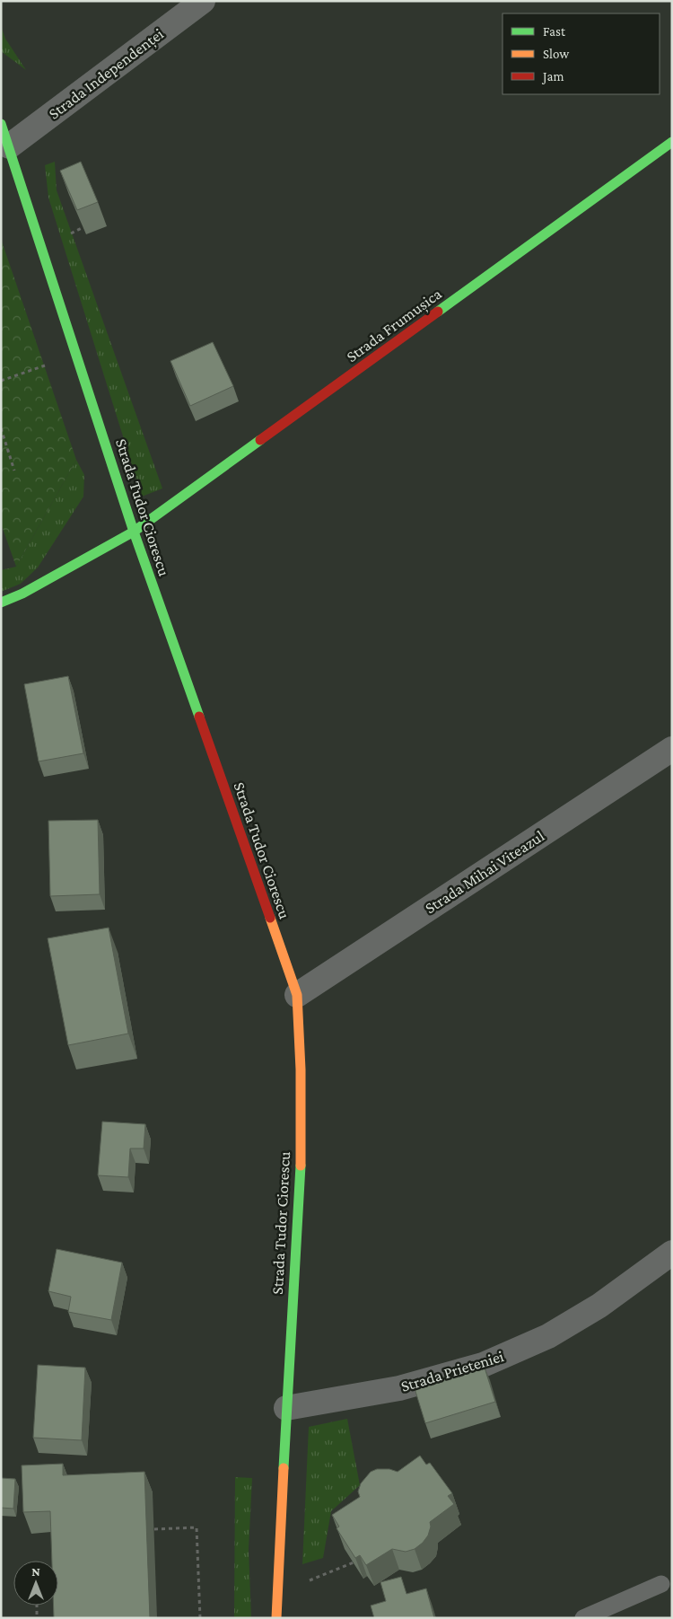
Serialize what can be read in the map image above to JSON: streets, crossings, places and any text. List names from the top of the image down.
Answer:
{
  "streets": {
    "street": [
      "Strada Independenței",
      "Strada Frumușica",
      "Strada Tudor Ciorescu",
      "Strada Mihai Viteazul",
      "Strada Prieteniei"
    ]
  },
  "crossings": [
    ["Strada Independenței", "Strada Tudor Ciorescu"],
    ["Strada Frumușica", "Strada Tudor Ciorescu"],
    ["Strada Tudor Ciorescu", "Strada Mihai Viteazul"],
    ["Strada Tudor Ciorescu", "Strada Prieteniei"]
  ],
  "legend": ["Fast", "Slow", "Jam"],
  "north": "top"
}
